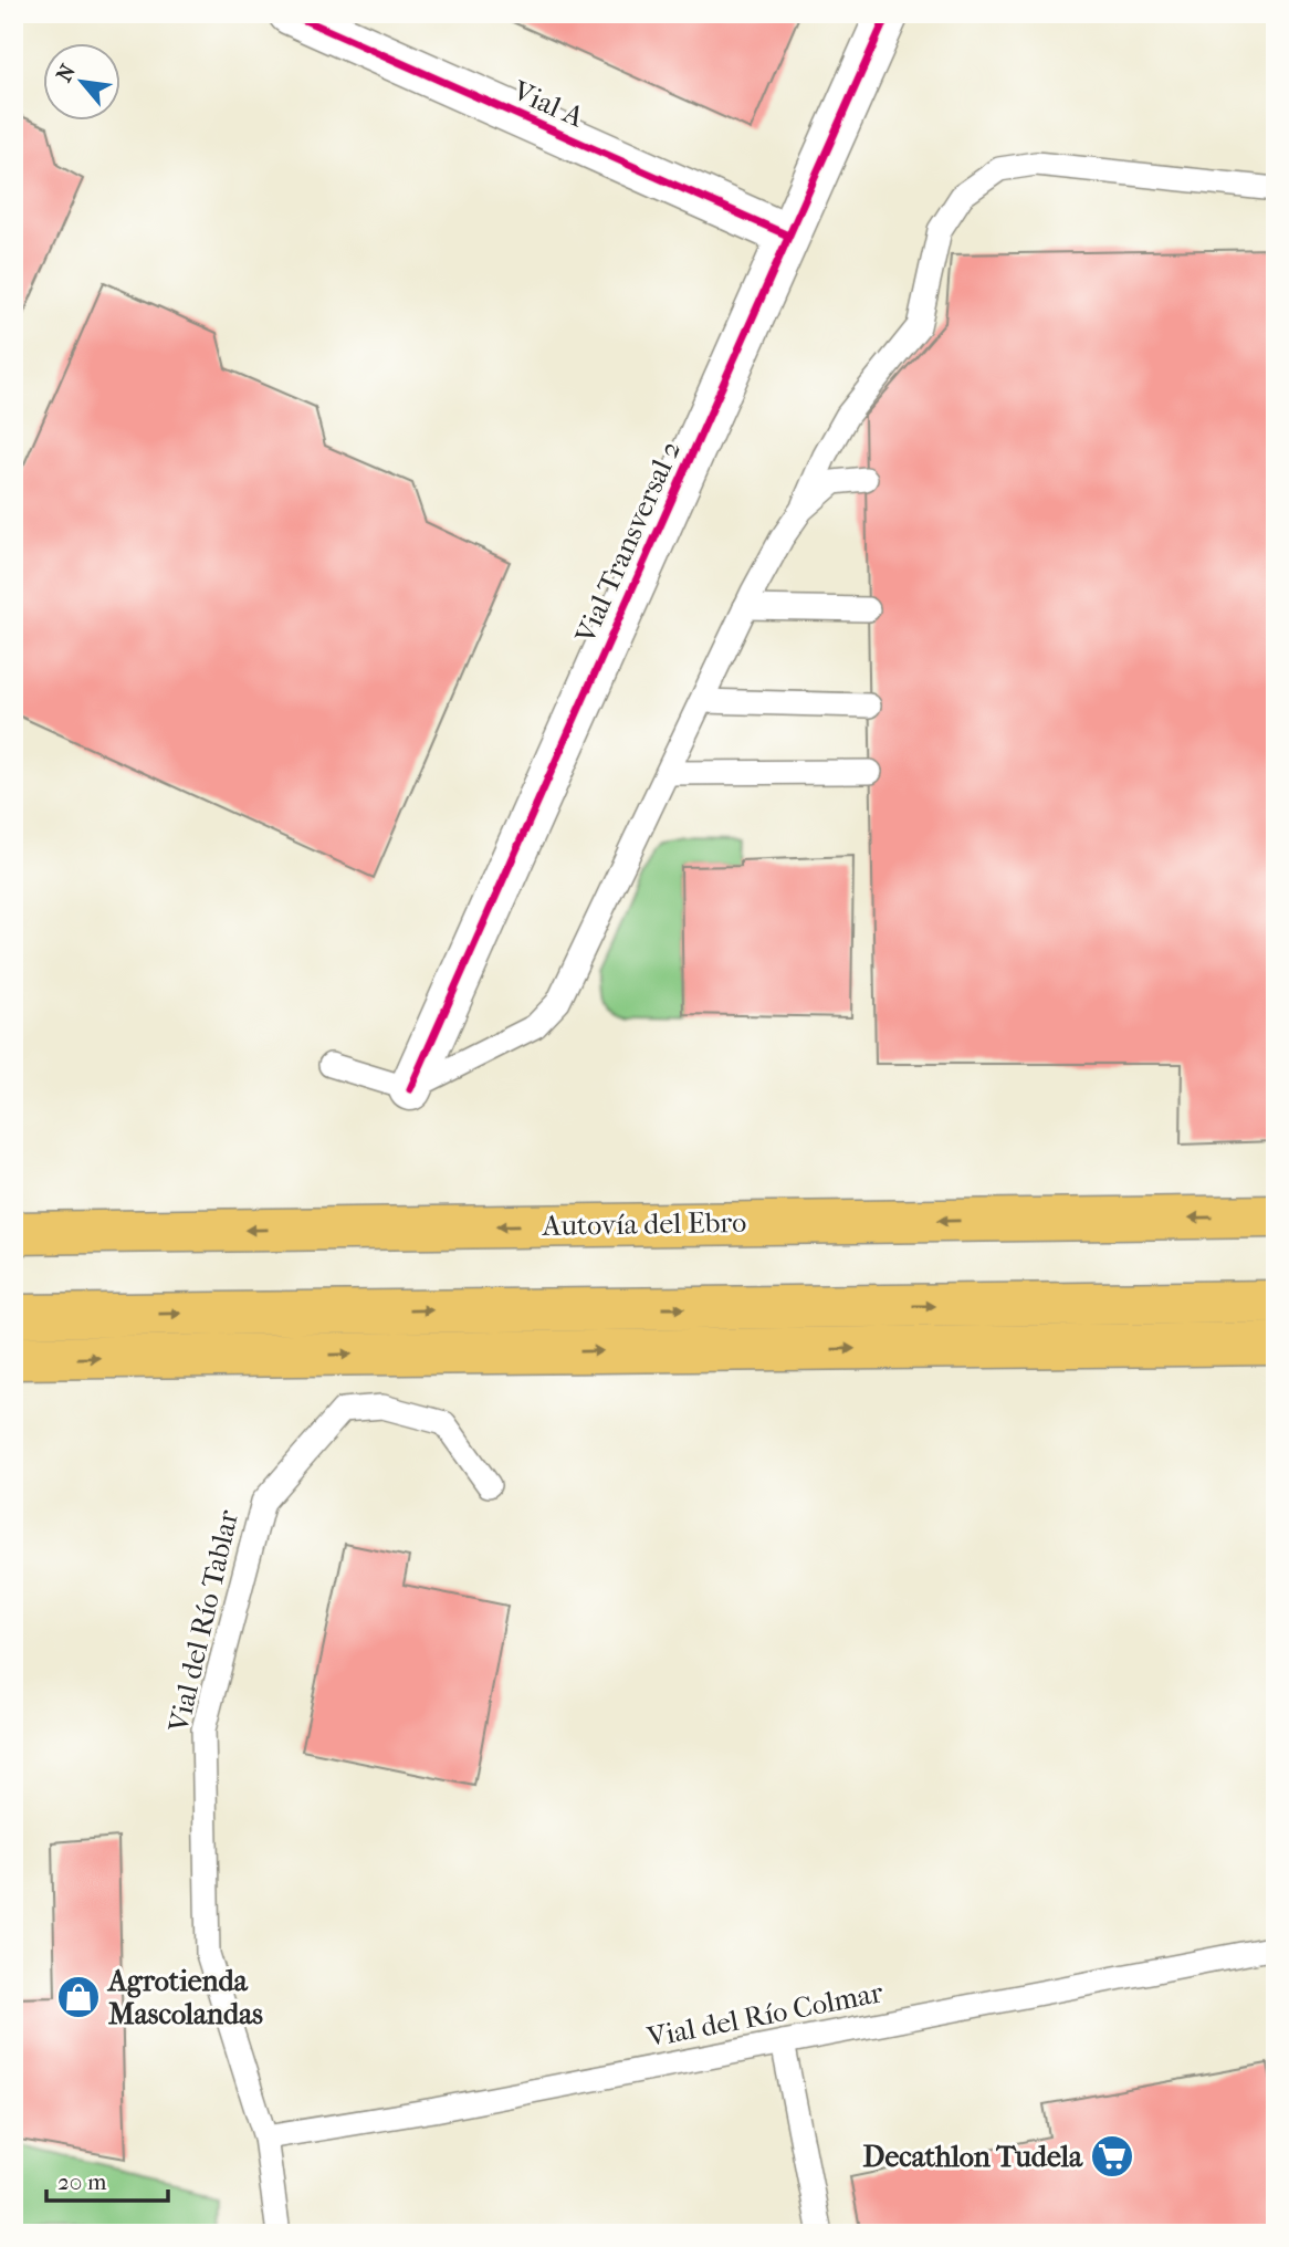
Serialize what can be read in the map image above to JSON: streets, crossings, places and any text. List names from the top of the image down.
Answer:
{
  "streets": {
    "highway": ["Autovía del Ebro"],
    "street": ["Vial A", "Vial Transversal 2"],
    "lane": ["Vial del Río Tablar", "Vial del Río Colmar"]
  },
  "crossings": [
    ["Vial A", "Vial Transversal 2"],
    ["Vial del Río Tablar", "Vial del Río Colmar"]
  ],
  "places": {
    "shop": ["Agrotienda Mascolandas"],
    "supermarket": ["Decathlon Tudela"]
  },
  "scale_bar": "20 m",
  "north": "top left"
}
